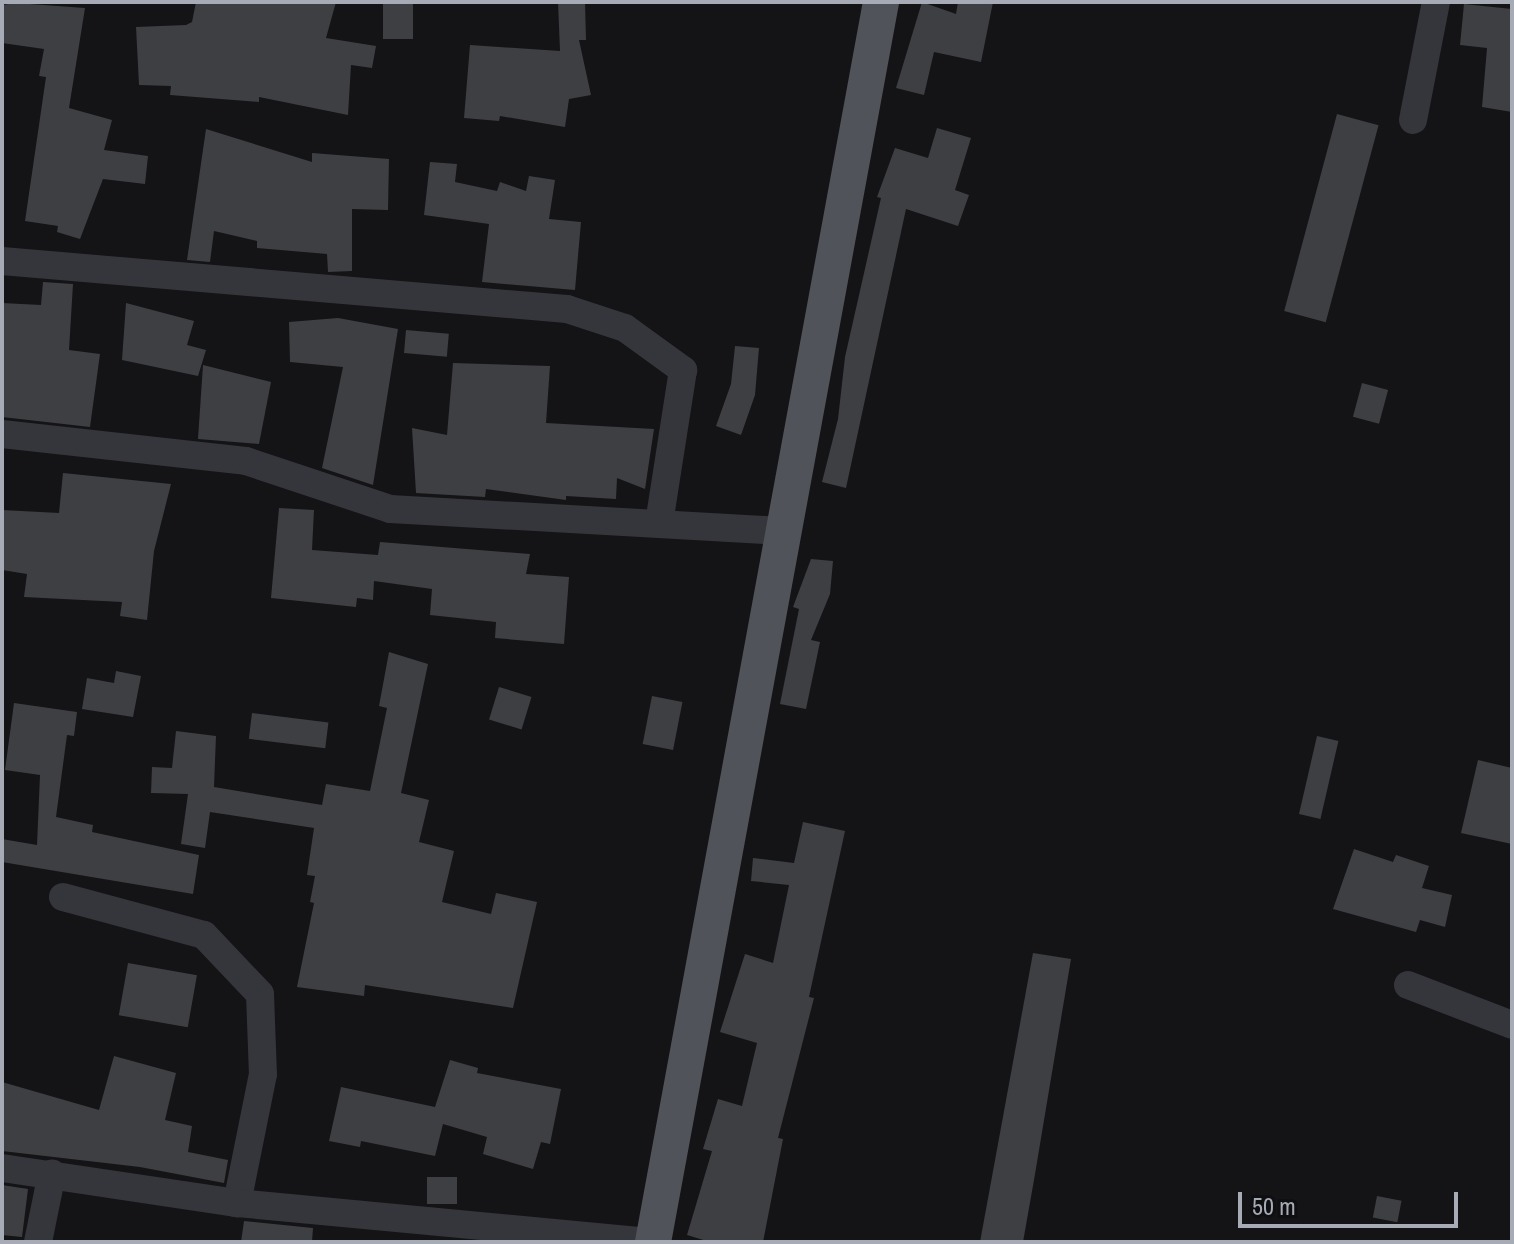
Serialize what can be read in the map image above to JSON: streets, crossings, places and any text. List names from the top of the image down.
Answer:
{
  "scale_bar": "50 m"
}
